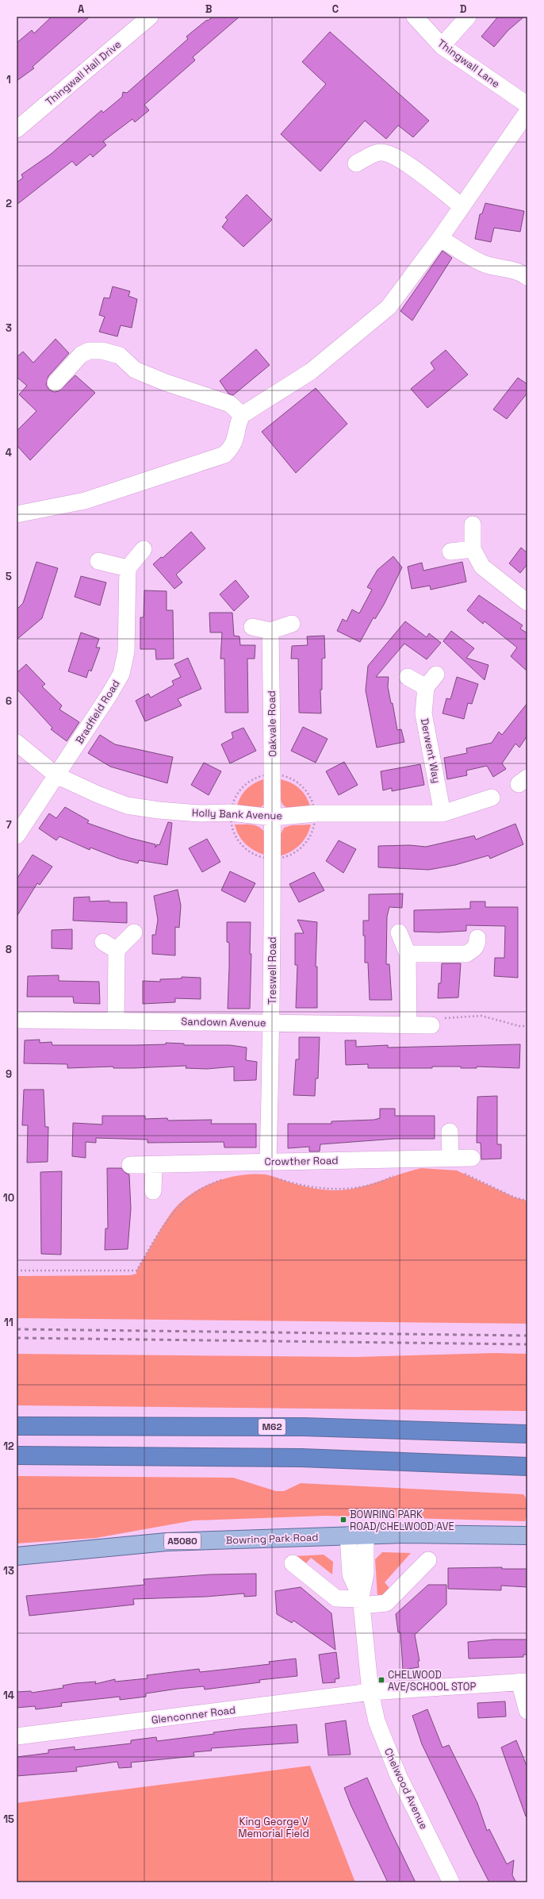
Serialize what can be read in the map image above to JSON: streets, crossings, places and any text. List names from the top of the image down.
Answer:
{
  "streets": {
    "highway": ["M62"],
    "main road": ["Bowring Park Road", "A5080"],
    "street": [
      "Thingwall Lane",
      "Thingwall Hall Drive",
      "Bradfield Road",
      "Oakvale Road",
      "Derwent Way",
      "Holly Bank Avenue",
      "Treswell Road",
      "Sandown Avenue",
      "Crowther Road",
      "Glenconner Road",
      "Chelwood Avenue"
    ]
  },
  "crossings": [
    ["Bradfield Road", "Holly Bank Avenue"],
    ["Oakvale Road", "Holly Bank Avenue"],
    ["Oakvale Road", "Treswell Road"],
    ["Derwent Way", "Holly Bank Avenue"],
    ["Holly Bank Avenue", "Treswell Road"],
    ["Treswell Road", "Sandown Avenue"],
    ["Treswell Road", "Crowther Road"],
    ["Glenconner Road", "Chelwood Avenue"]
  ],
  "parks": ["King George V Memorial Field"],
  "places": {
    "transit": ["BOWRING PARK ROAD/CHELWOOD AVE", "CHELWOOD AVE/SCHOOL STOP"]
  },
  "grid": {
    "columns": [
      "A",
      "B",
      "C",
      "D"
    ],
    "rows": [
      "1",
      "2",
      "3",
      "4",
      "5",
      "6",
      "7",
      "8",
      "9",
      "10",
      "11",
      "12",
      "13",
      "14",
      "15"
    ]
  }
}
